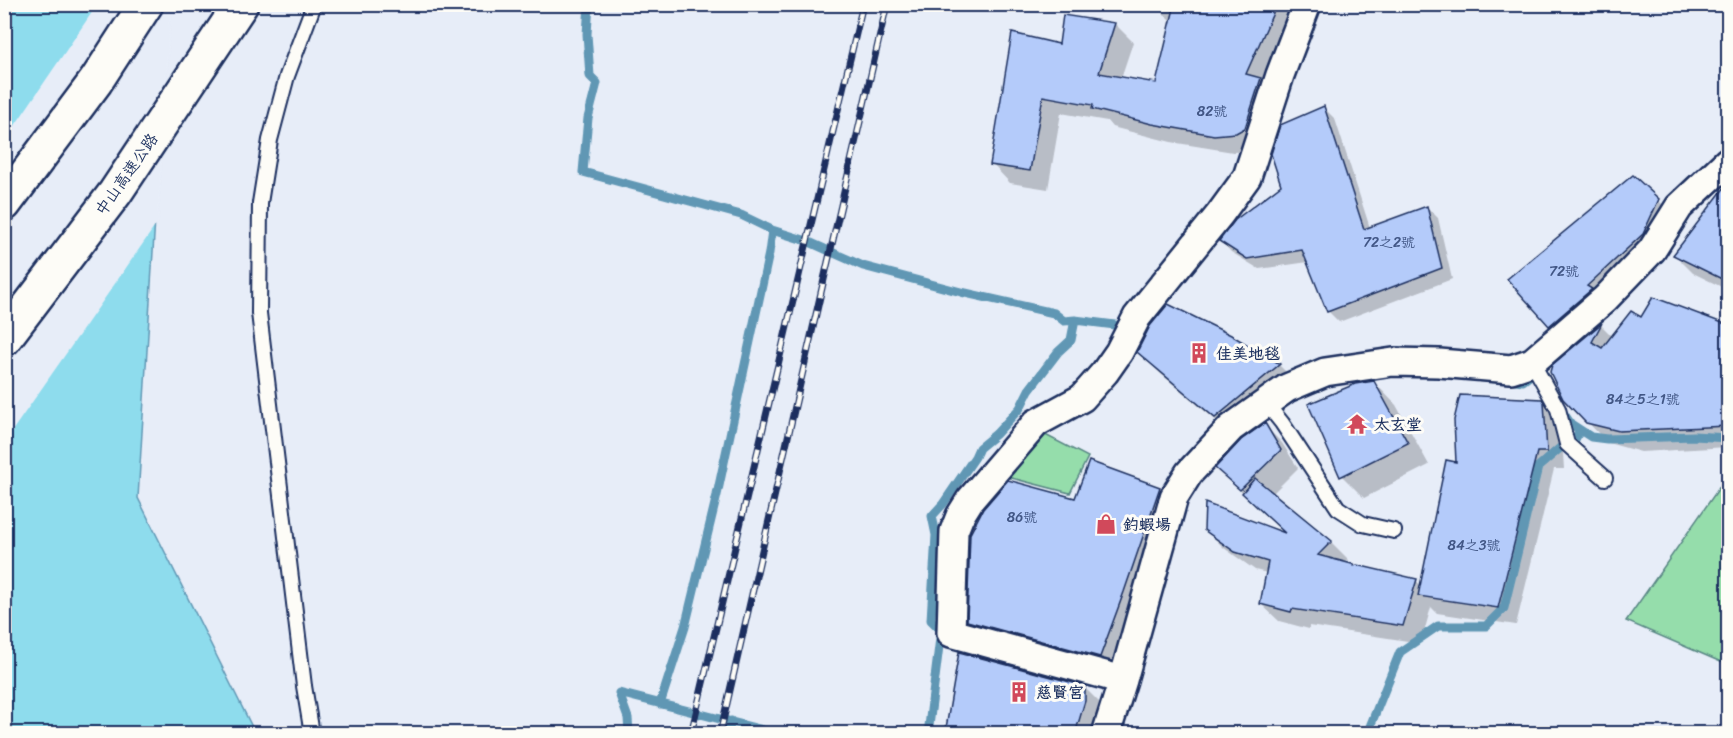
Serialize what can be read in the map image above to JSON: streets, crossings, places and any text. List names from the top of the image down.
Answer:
{
  "streets": {
    "highway": ["中山高速公路"]
  },
  "places": {
    "building": ["佳美地毯", "慈賢宮"],
    "temple": ["太玄堂"],
    "shop": ["釣蝦場"]
  },
  "house_numbers": [
    "82號",
    "72之2號",
    "72號",
    "84之5之1號",
    "86號",
    "84之3號"
  ]
}
